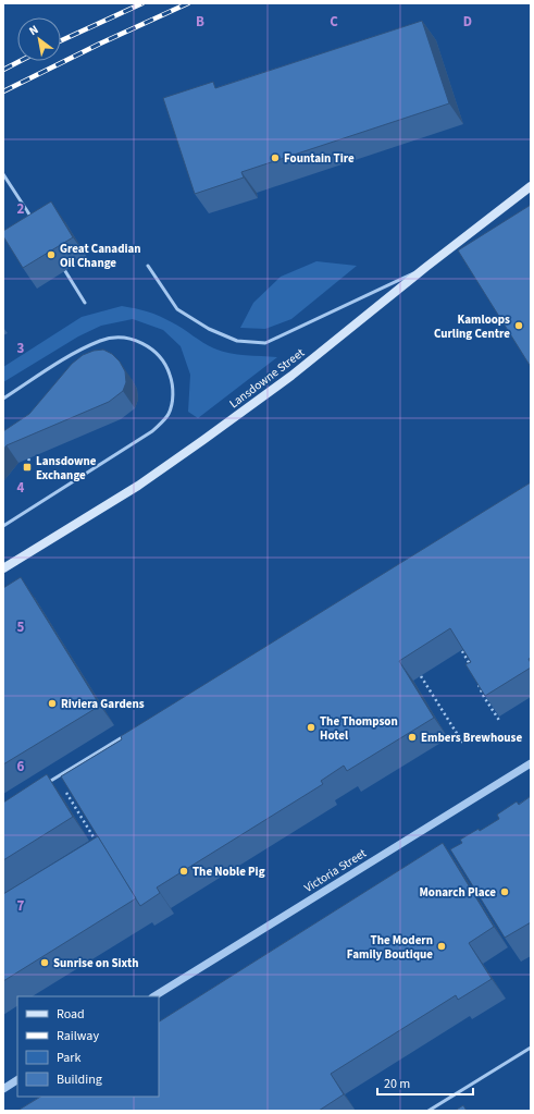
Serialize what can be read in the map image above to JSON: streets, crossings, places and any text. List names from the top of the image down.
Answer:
{
  "streets": {
    "main road": ["Lansdowne Street"],
    "street": ["Victoria Street"]
  },
  "places": {
    "other": [
      "Fountain Tire",
      "Great Canadian Oil Change",
      "Kamloops Curling Centre",
      "Riviera Gardens",
      "The Thompson Hotel",
      "Embers Brewhouse",
      "The Noble Pig",
      "Monarch Place",
      "The Modern Family Boutique",
      "Sunrise on Sixth"
    ],
    "transit": ["Lansdowne Exchange"]
  },
  "legend": [
    "Road",
    "Railway",
    "Park",
    "Building"
  ],
  "scale_bar": "20 m",
  "north": "top left",
  "grid": {
    "columns": ["B", "C", "D"],
    "rows": [
      "2",
      "3",
      "4",
      "5",
      "6",
      "7"
    ]
  }
}
